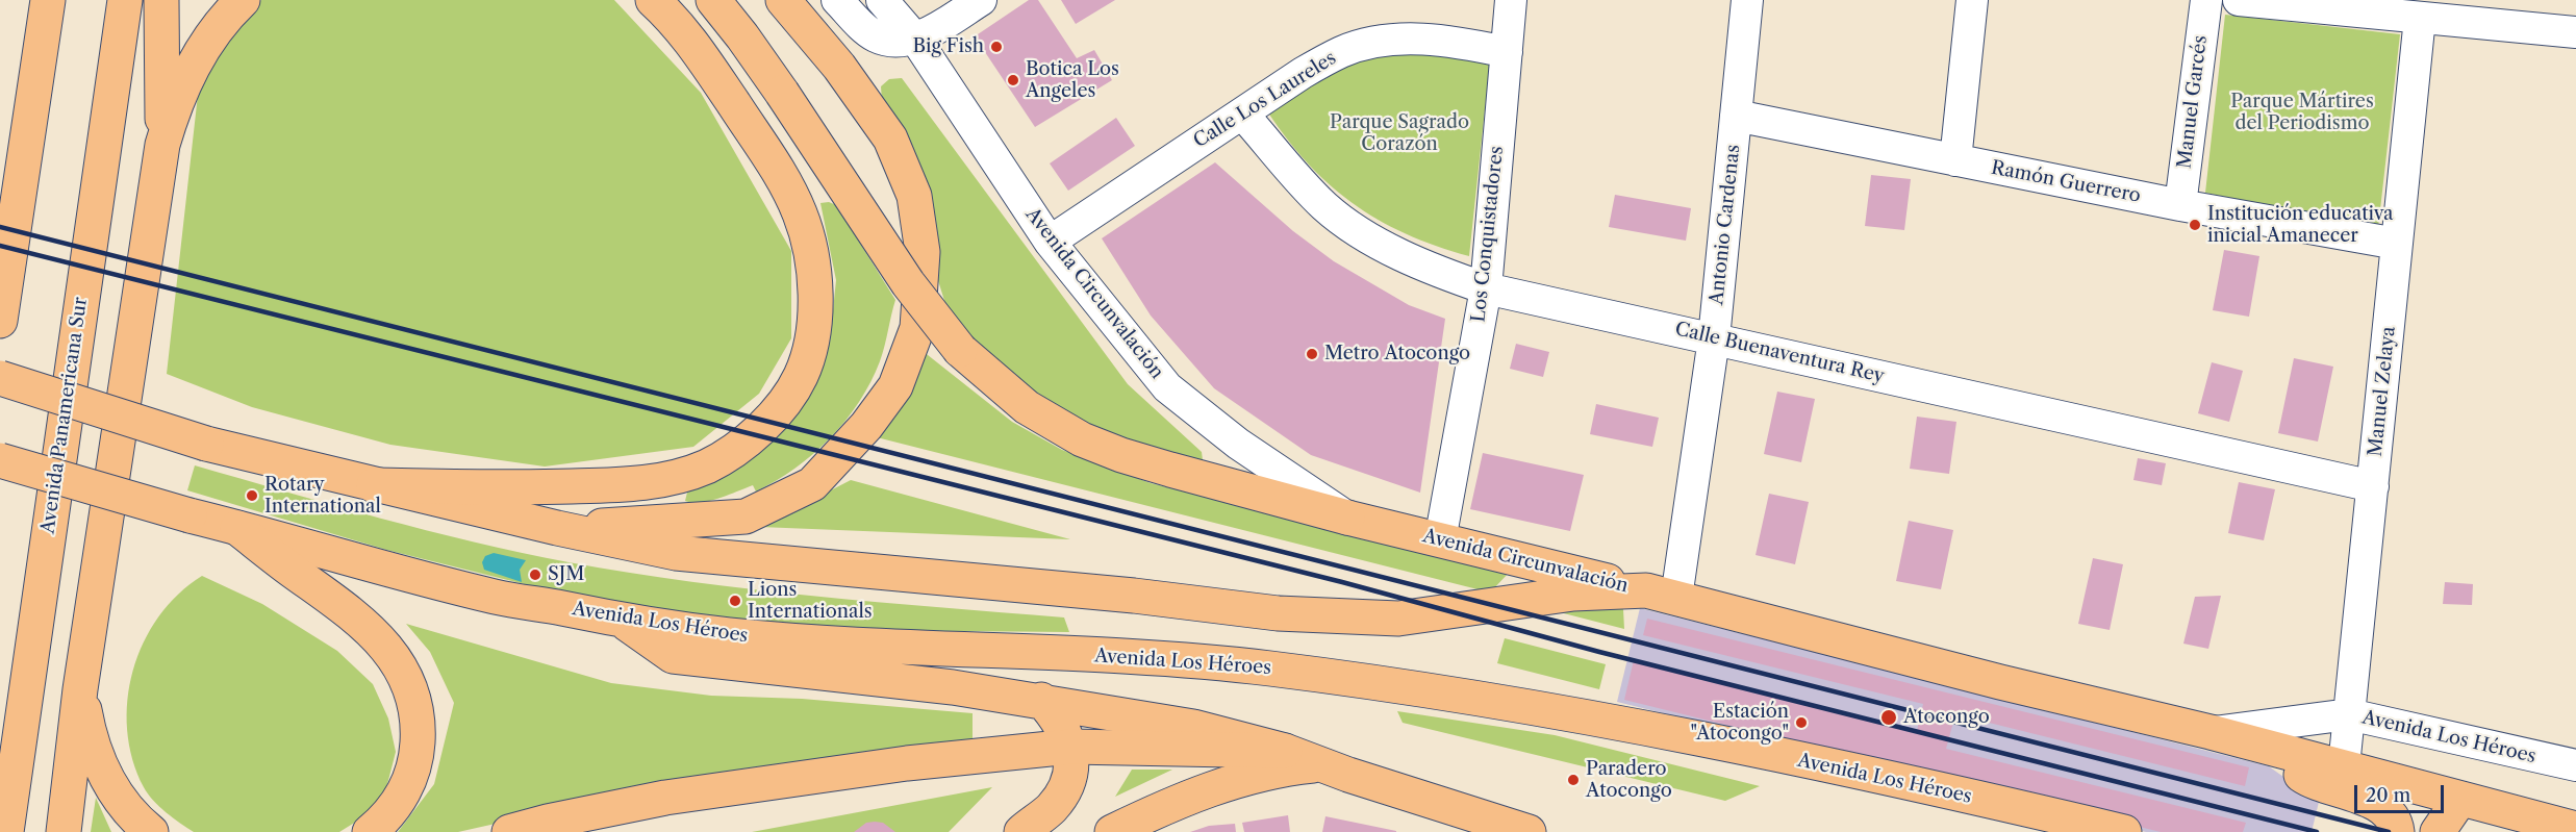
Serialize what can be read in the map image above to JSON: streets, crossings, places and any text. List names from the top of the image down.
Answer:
{
  "streets": {
    "main road": ["Avenida Circunvalación", "Avenida Panamericana Sur", "Avenida Los Héroes"],
    "street": [
      "Calle Los Laureles",
      "Manuel Garcés",
      "Ramón Guerrero",
      "Antonio Cardenas",
      "Los Conquistadores",
      "Calle Buenaventura Rey",
      "Manuel Zelaya"
    ]
  },
  "crossings": [
    ["Calle Los Laureles", "Los Conquistadores"],
    ["Calle Los Laureles", "Avenida Circunvalación"],
    ["Calle Los Laureles", "Calle Buenaventura Rey"],
    ["Manuel Garcés", "Ramón Guerrero"],
    ["Ramón Guerrero", "Antonio Cardenas"],
    ["Ramón Guerrero", "Manuel Zelaya"],
    ["Antonio Cardenas", "Avenida Circunvalación"],
    ["Antonio Cardenas", "Calle Buenaventura Rey"],
    ["Antonio Cardenas", "Avenida Los Héroes"],
    ["Los Conquistadores", "Avenida Circunvalación"],
    ["Los Conquistadores", "Calle Buenaventura Rey"],
    ["Avenida Circunvalación", "Avenida Los Héroes"],
    ["Calle Buenaventura Rey", "Manuel Zelaya"],
    ["Manuel Zelaya", "Avenida Los Héroes"]
  ],
  "parks": ["Parque Mártires del Periodismo", "Parque Sagrado Corazón"],
  "places": [
    "Big Fish",
    "Botica Los Angeles",
    "Institución educativa inicial Amanecer",
    "Metro Atocongo",
    "Rotary International",
    "SJM",
    "Lions Internationals",
    "Atocongo",
    "Estación \"Atocongo\"",
    "Paradero Atocongo"
  ],
  "scale_bar": "20 m"
}
